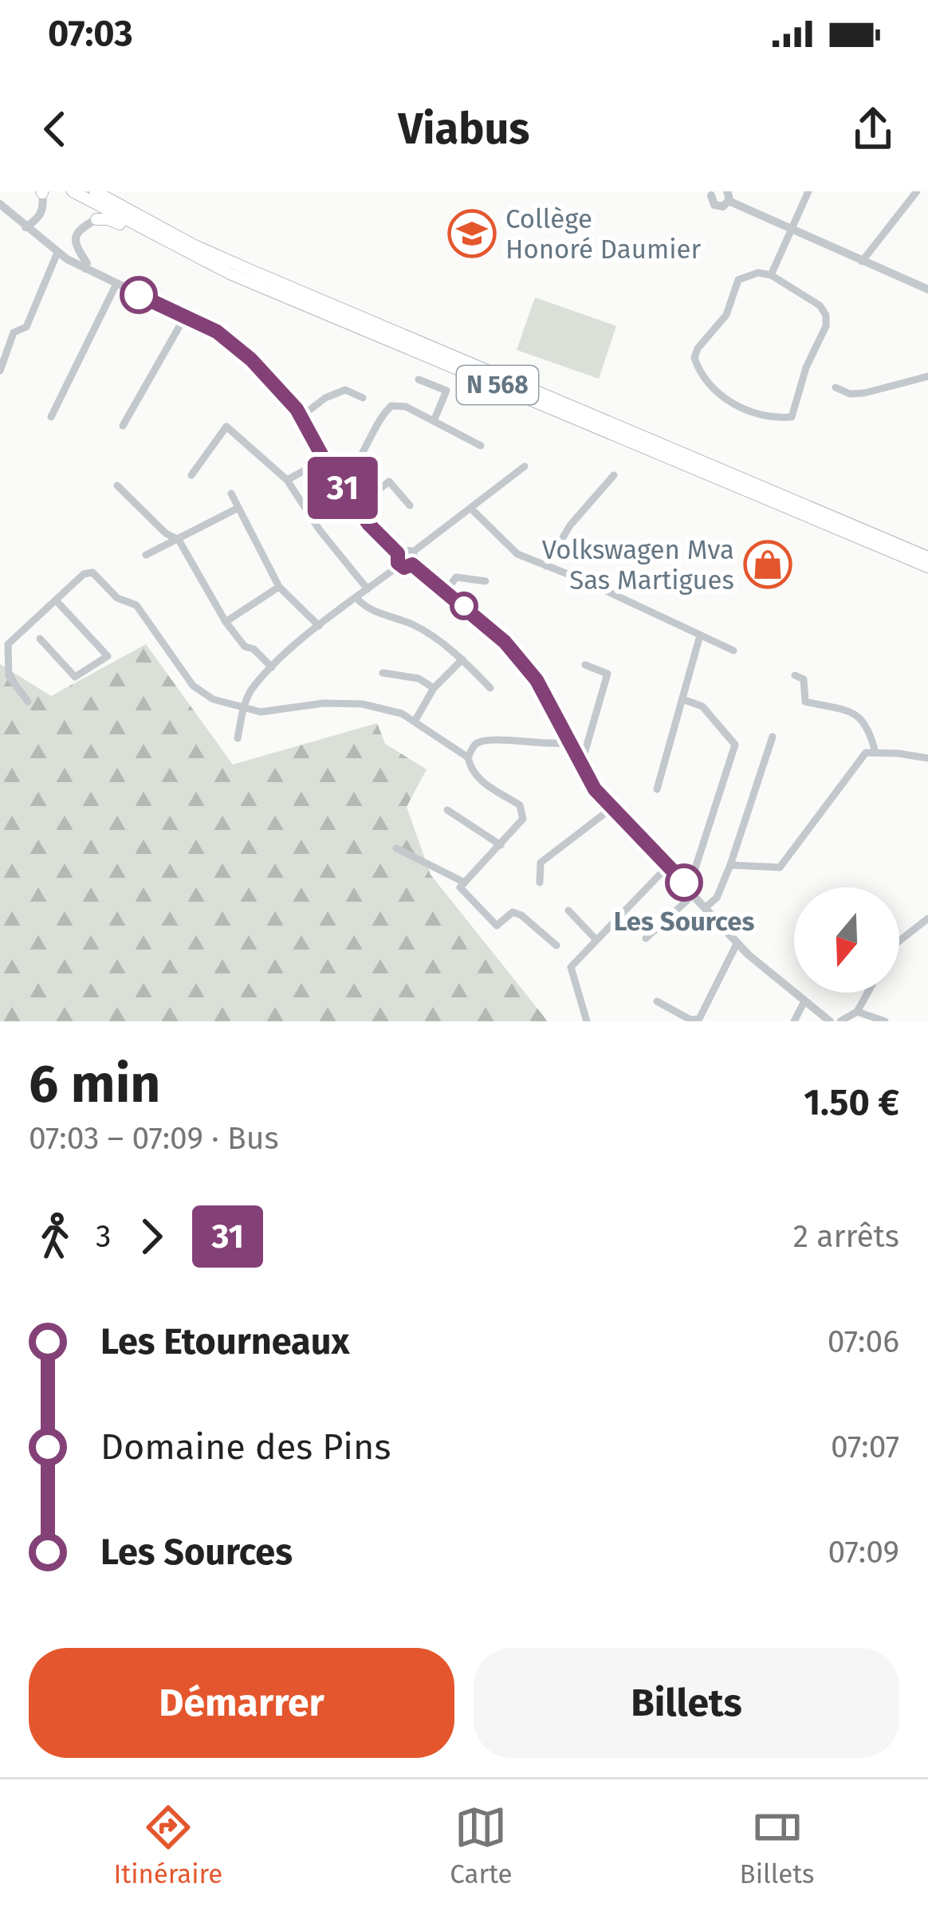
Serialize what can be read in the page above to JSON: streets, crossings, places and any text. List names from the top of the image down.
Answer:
{
  "streets": {
    "highway": ["N 568"]
  },
  "places": {
    "school or university": ["Collège Honoré Daumier"],
    "shop": ["Volkswagen Mva Sas Martigues"],
    "other": ["Les Sources"]
  },
  "lines": ["bus line 31"],
  "north": "bottom",
  "page": {
    "status": "07:03",
    "header": "Viabus",
    "on_map": "31",
    "heading": ["6 min", "07:03 – 07:09 · Bus", "1.50 €"],
    "legs": ["3", "31", "2 arrêts"],
    "list": [
      {
        "name": "Les Etourneaux",
        "value": "07:06"
      },
      {
        "name": "Domaine des Pins",
        "value": "07:07"
      },
      {
        "name": "Les Sources",
        "value": "07:09"
      }
    ],
    "buttons": ["Démarrer", "Billets"],
    "tabs": ["Itinéraire", "Carte", "Billets"]
  }
}
